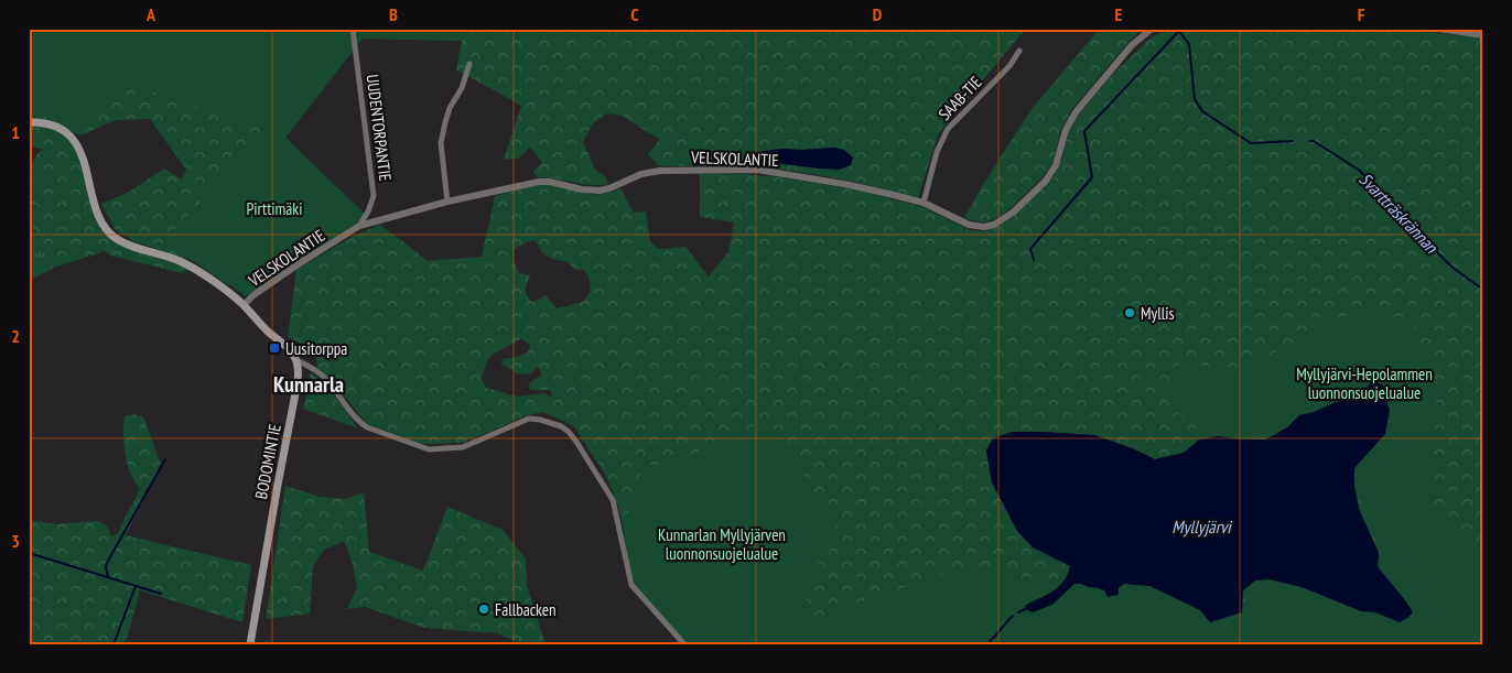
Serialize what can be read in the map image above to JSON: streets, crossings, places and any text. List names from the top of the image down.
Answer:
{
  "streets": {
    "main road": ["BODOMINTIE"],
    "street": ["SAAB-TIE", "UUDENTORPANTIE", "VELSKOLANTIE"]
  },
  "crossings": [
    ["SAAB-TIE", "VELSKOLANTIE"],
    ["UUDENTORPANTIE", "VELSKOLANTIE"]
  ],
  "districts": ["Kunnarla"],
  "water": ["Svartträskrännan", "Myllyjärvi"],
  "parks": ["Pirttimäki", "Myllyjärvi-Hepolammen luonnonsuojelualue", "Kunnarlan Myllyjärven luonnonsuojelualue"],
  "places": {
    "other": ["Myllis", "Fallbacken"],
    "transit": ["Uusitorppa"]
  },
  "grid": {
    "columns": [
      "A",
      "B",
      "C",
      "D",
      "E",
      "F"
    ],
    "rows": ["1", "2", "3"]
  }
}
